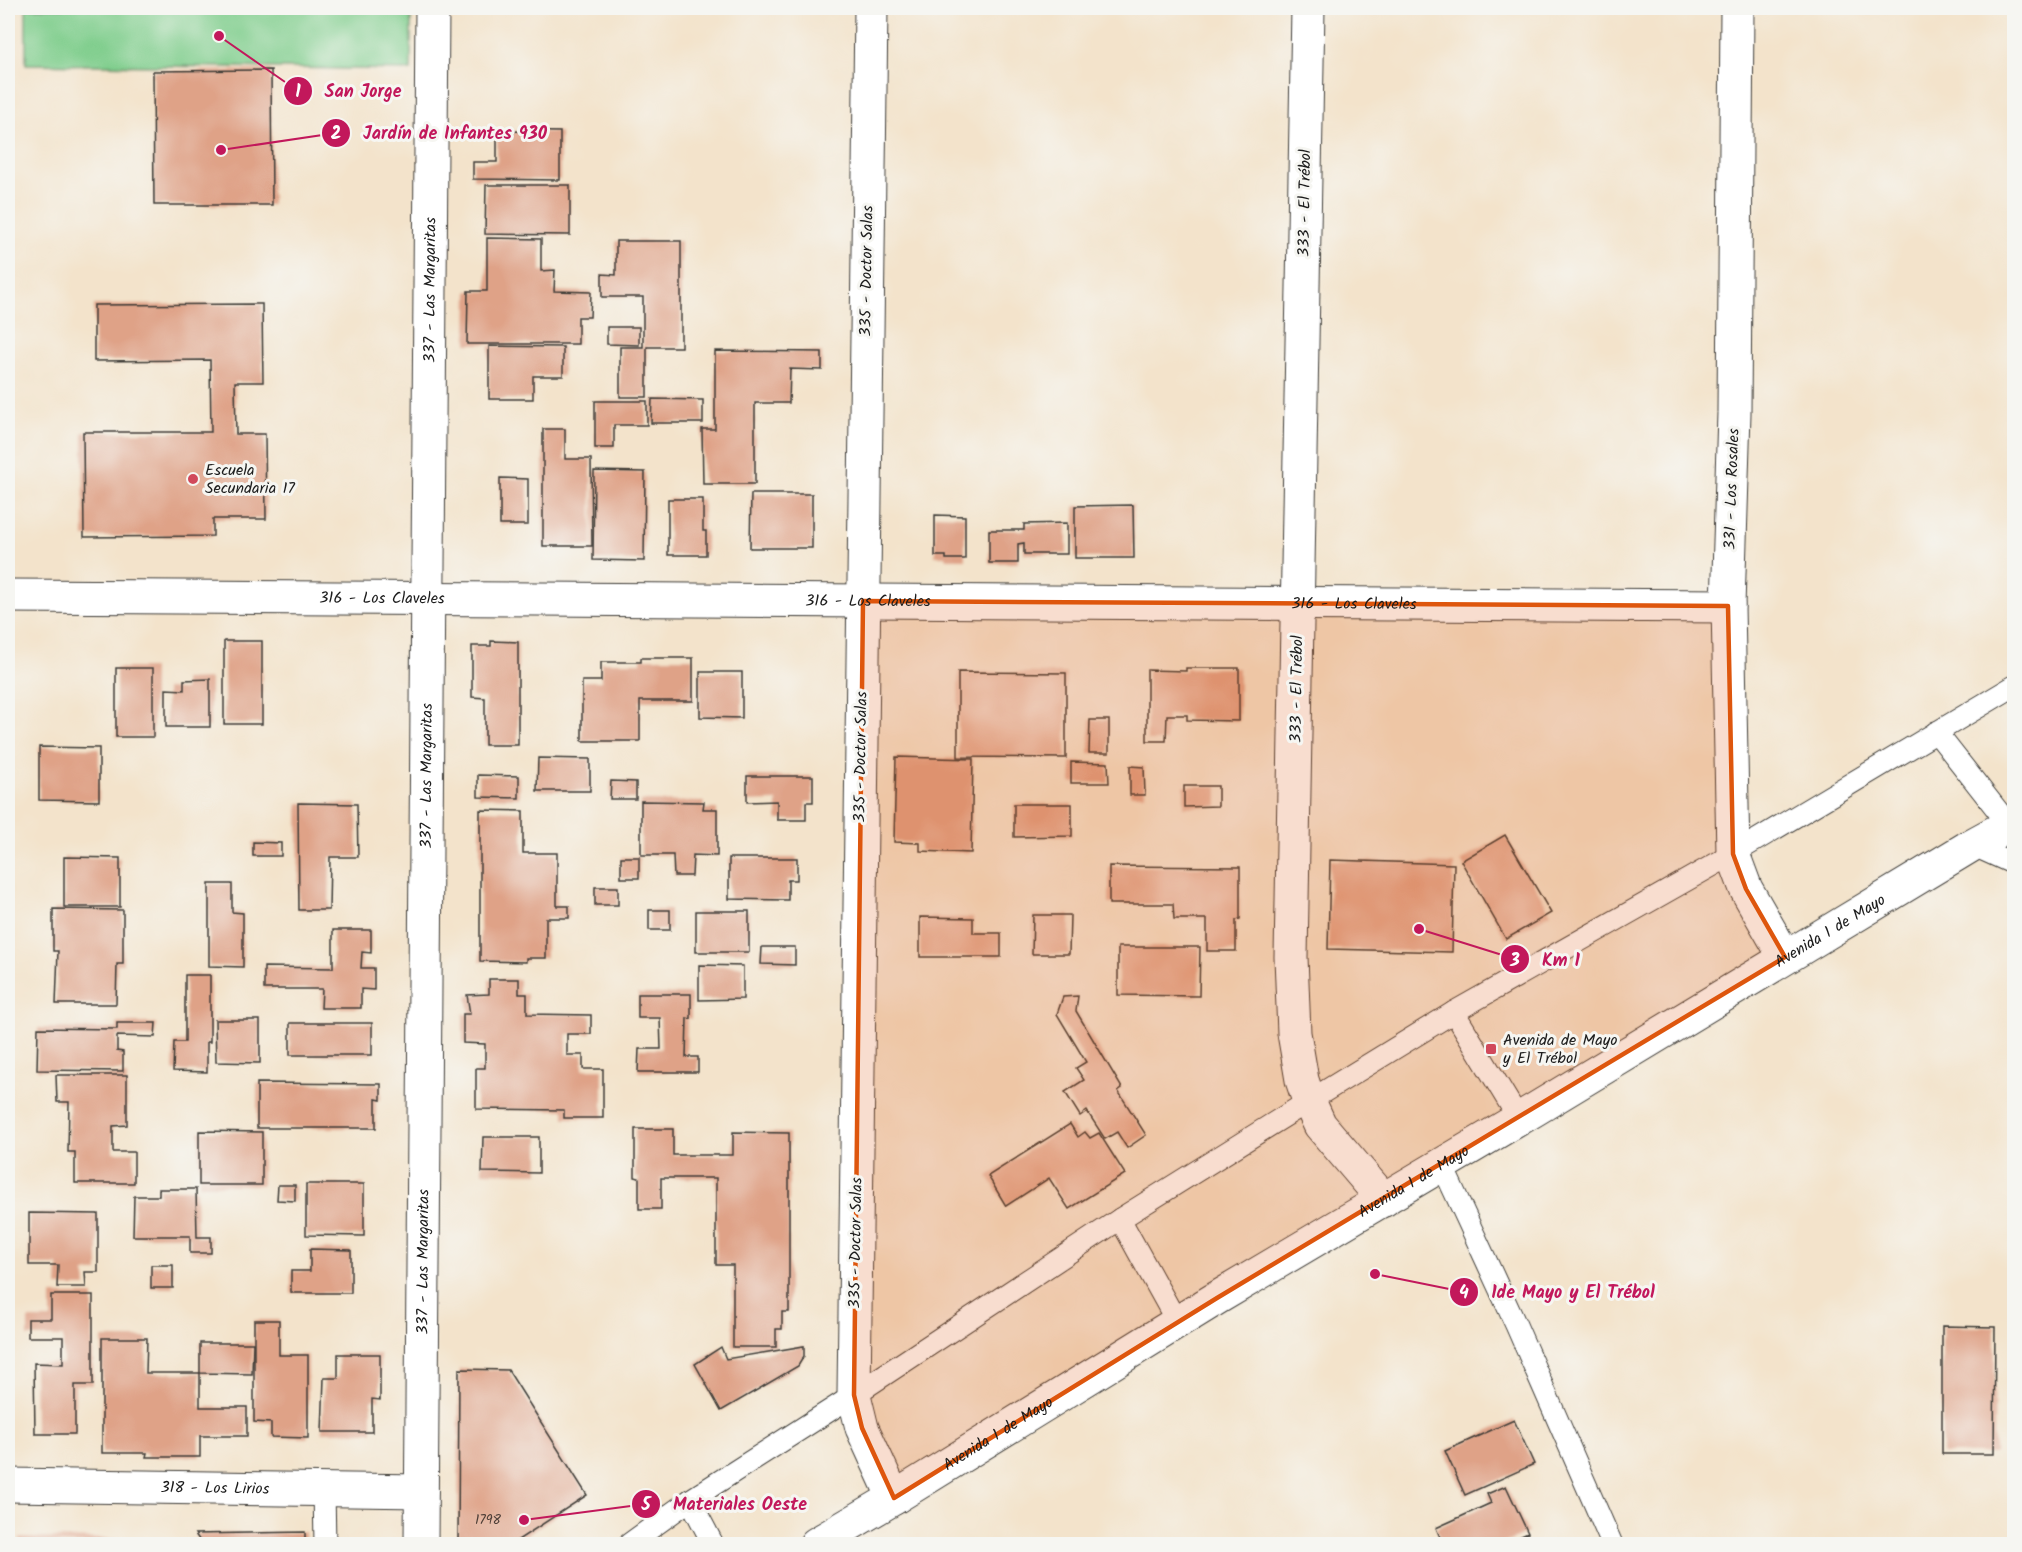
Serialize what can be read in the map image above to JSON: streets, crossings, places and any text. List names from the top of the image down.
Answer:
{
  "streets": {
    "street": [
      "333 - El Trébol",
      "335 - Doctor Salas",
      "337 - Las Margaritas",
      "331 - Los Rosales",
      "316 - Los Claveles",
      "Avenida 1 de Mayo",
      "318 - Los Lirios"
    ]
  },
  "crossings": [
    ["333 - El Trébol", "316 - Los Claveles"],
    ["333 - El Trébol", "Avenida 1 de Mayo"],
    ["335 - Doctor Salas", "316 - Los Claveles"],
    ["335 - Doctor Salas", "Avenida 1 de Mayo"],
    ["337 - Las Margaritas", "316 - Los Claveles"],
    ["337 - Las Margaritas", "318 - Los Lirios"],
    ["331 - Los Rosales", "316 - Los Claveles"],
    ["331 - Los Rosales", "Avenida 1 de Mayo"]
  ],
  "places": {
    "other": [
      "San Jorge",
      "Jardín de Infantes 930",
      "Escuela Secundaria 17",
      "Km 1",
      "1de Mayo y El Trébol",
      "Materiales Oeste"
    ],
    "transit": ["Avenida de Mayo y El Trébol"]
  },
  "house_numbers": ["1798"]
}
